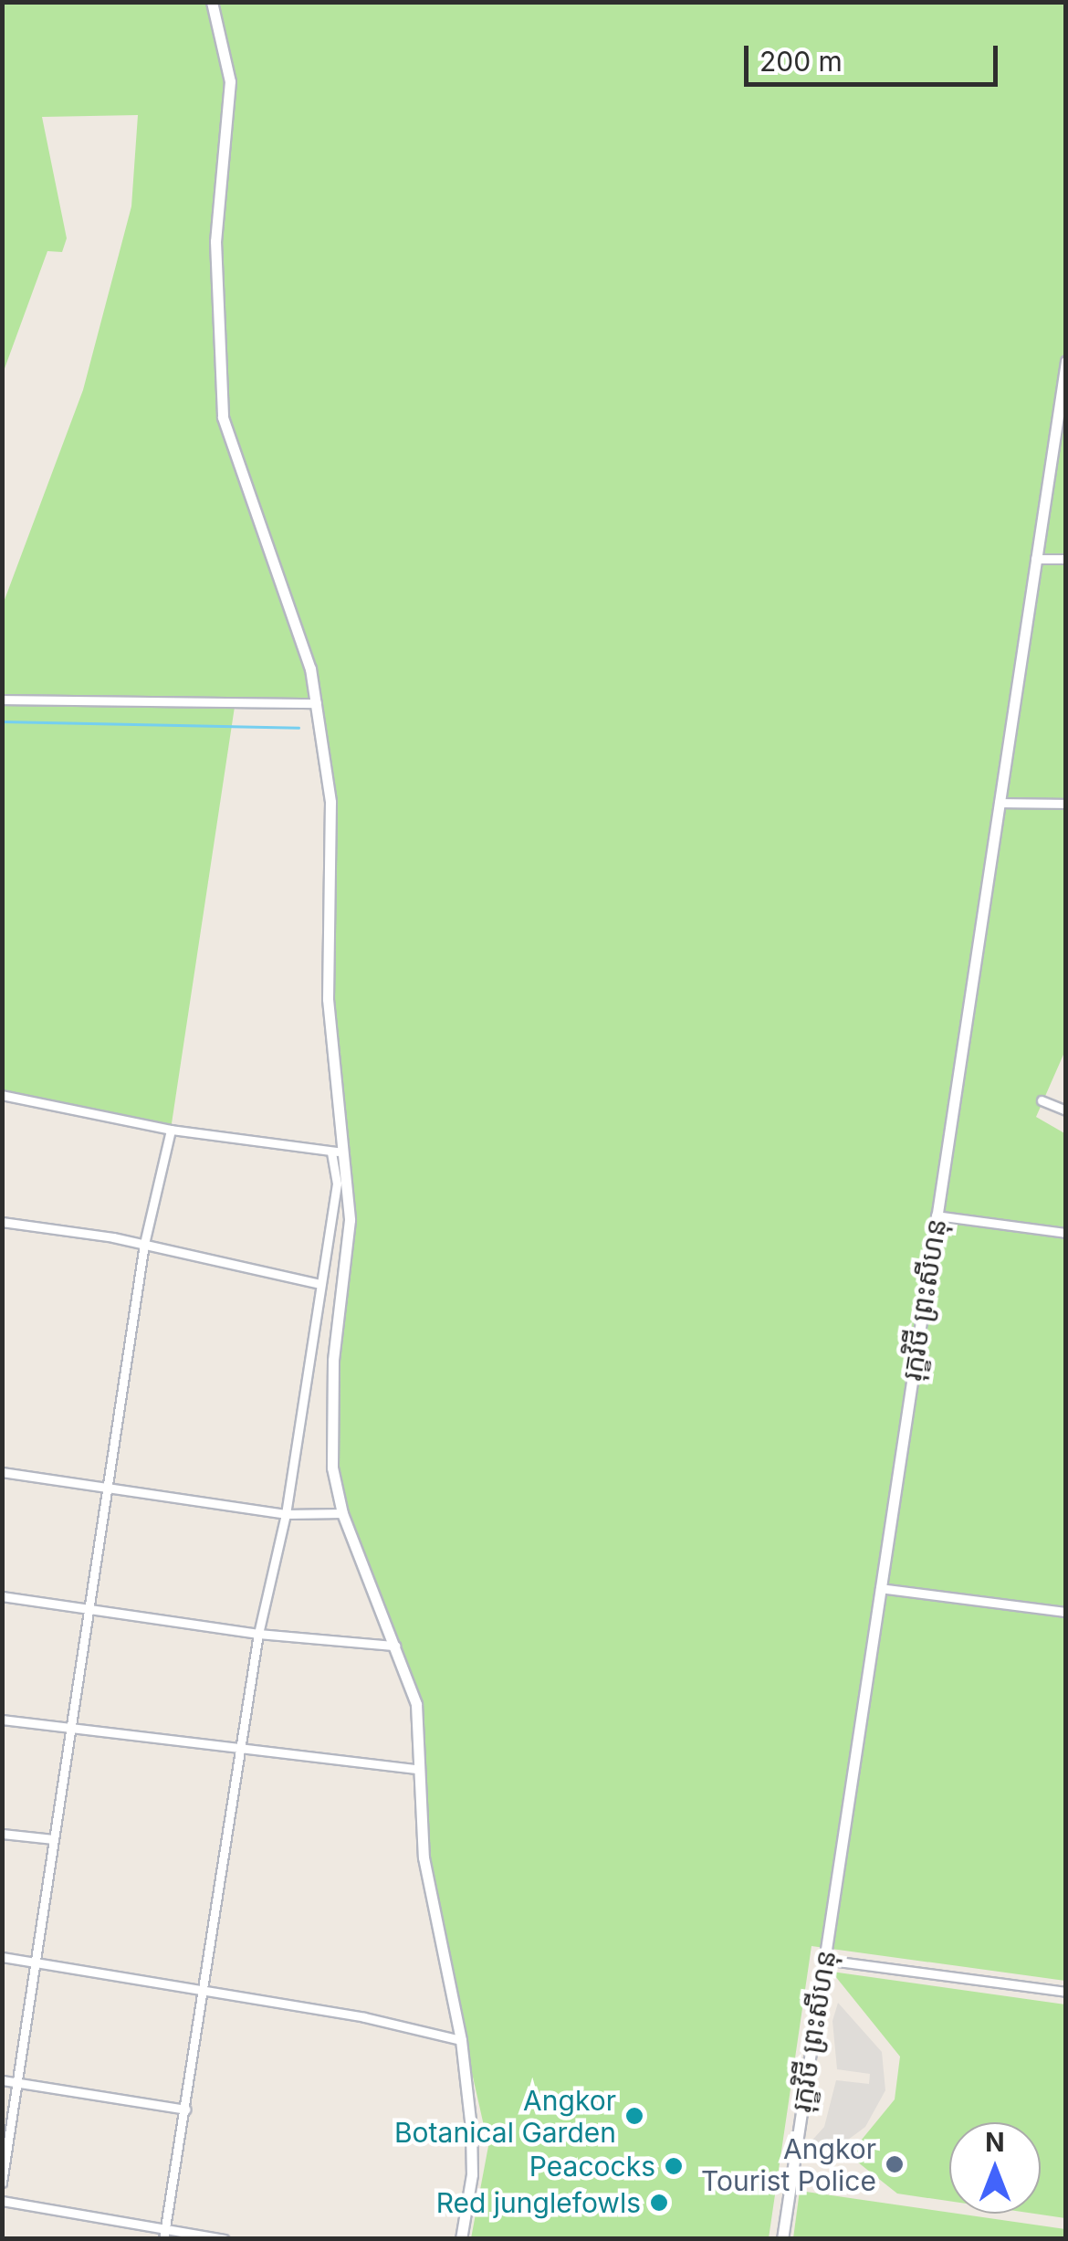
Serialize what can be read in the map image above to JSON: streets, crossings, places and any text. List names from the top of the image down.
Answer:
{
  "streets": {
    "main road": ["រុក្ខវិថី ព្រះសីហនុ"]
  },
  "places": [
    "Angkor Botanical Garden",
    "Angkor Tourist Police",
    "Peacocks",
    "Red junglefowls"
  ],
  "scale_bar": "200 m",
  "north": "top"
}
